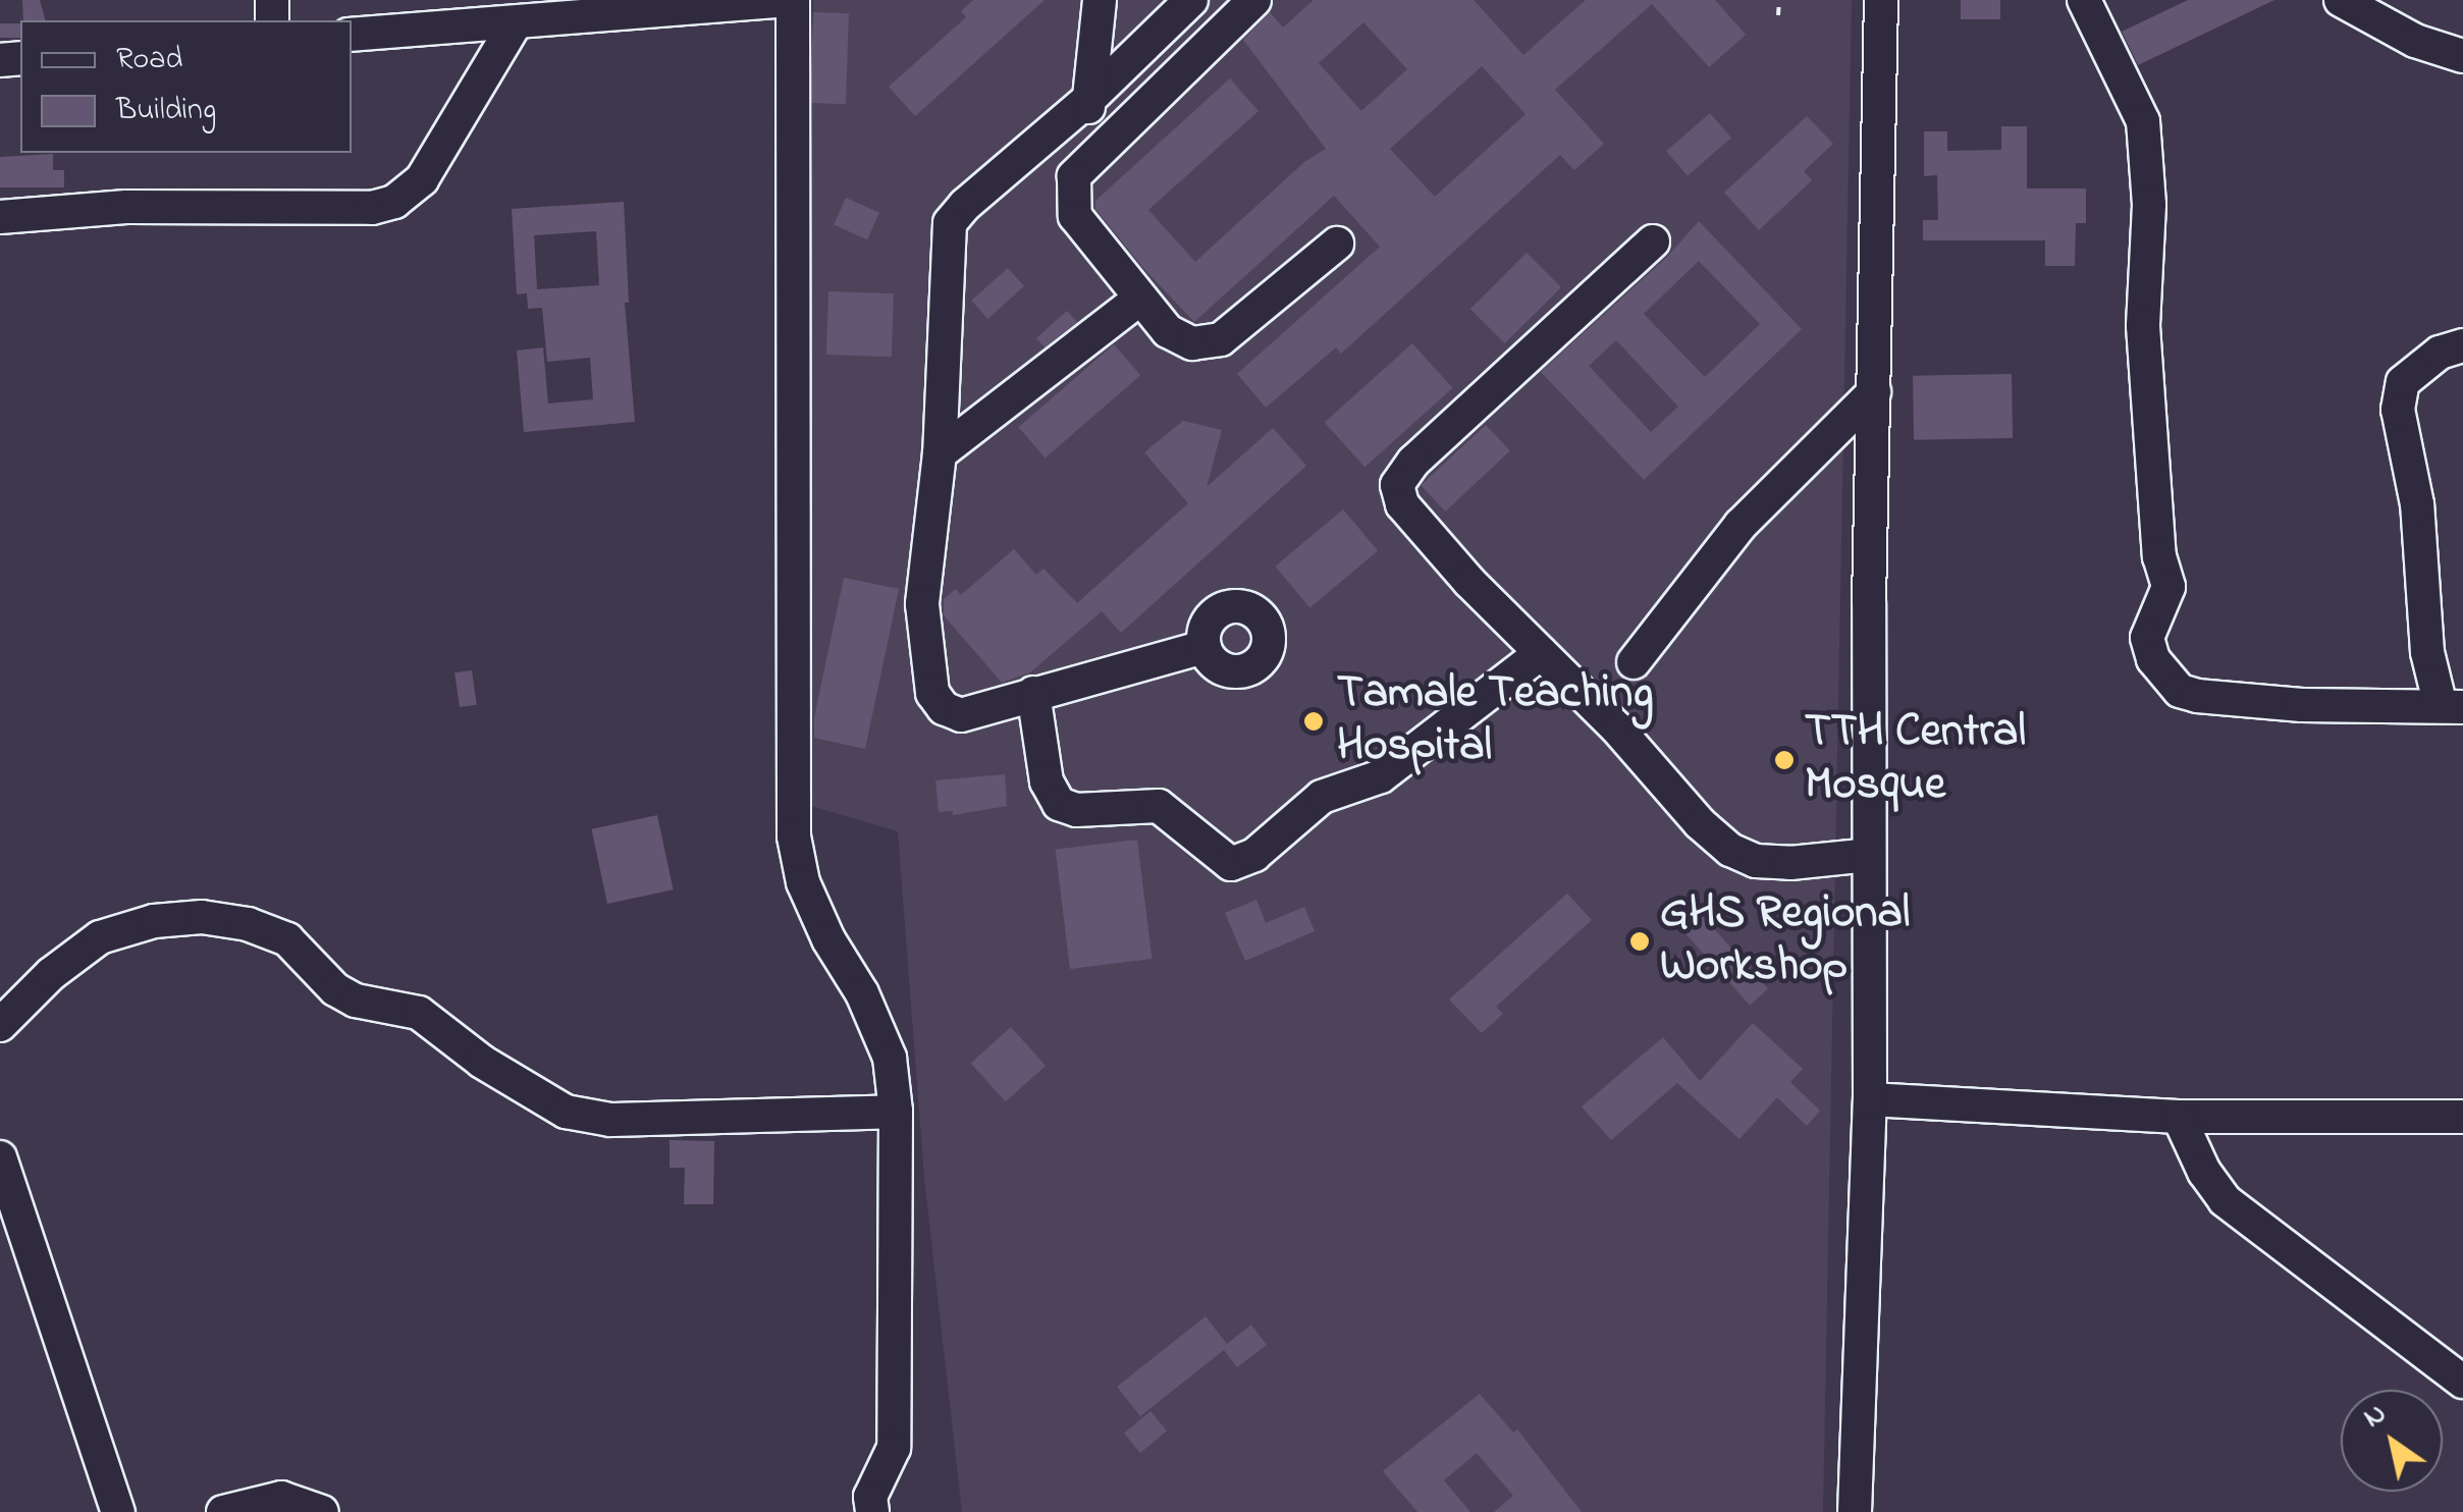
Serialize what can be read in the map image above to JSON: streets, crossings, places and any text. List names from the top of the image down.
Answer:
{
  "places": ["Tamale Teaching Hospital", "TTH Central Mosque", "GHS Regional Workshop"],
  "legend": ["Road", "Building"],
  "north": "top left"
}
